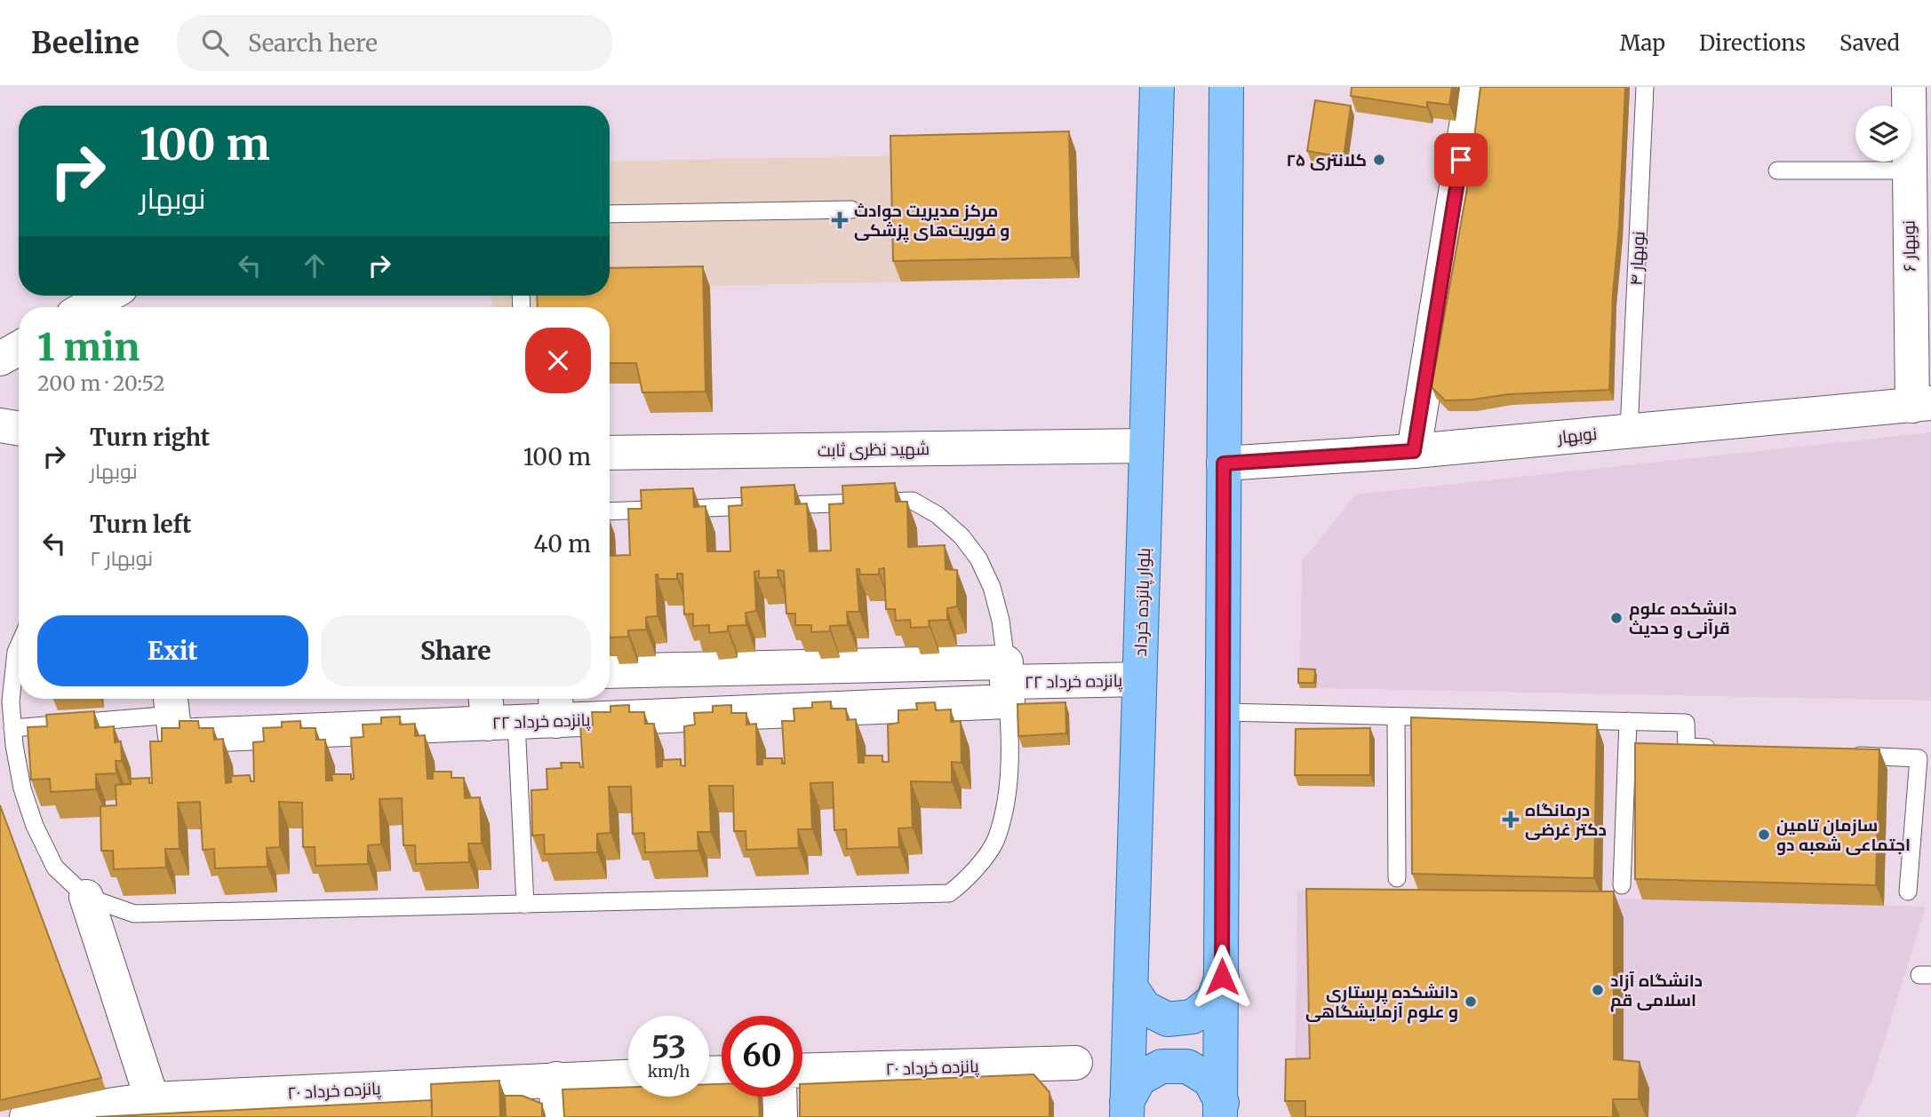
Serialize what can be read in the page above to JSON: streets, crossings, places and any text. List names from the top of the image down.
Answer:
{
  "streets": {
    "main road": ["بلوار پانزده خرداد"],
    "street": [
      "نوبهار ۶",
      "نوبهار",
      "شهید نظری ثابت",
      "پانزده خرداد ۲۲",
      "پانزده خرداد ۲۰"
    ],
    "lane": ["نوبهار ۴"]
  },
  "crossings": [
    ["نوبهار ۶", "نوبهار"],
    ["نوبهار ۴", "نوبهار"],
    ["شهید نظری ثابت", "بلوار پانزده خرداد"],
    ["بلوار پانزده خرداد", "پانزده خرداد ۲۲"]
  ],
  "places": {
    "other": [
      "کلانتری ۲۵",
      "دانشکده علوم قرآنی و حدیث",
      "سازمان تامین اجتماعی شعبه دو",
      "دانشگاه آزاد اسلامی قم",
      "دانشکده پرستاری و علوم آزمایشگاهی"
    ],
    "health": ["مرکز مدیریت حوادث و فوریت‌های پزشکی", "درمانگاه دکتر غرضی"]
  },
  "page": {
    "header": "Beeline",
    "search": "Search here",
    "nav": ["Map", "Directions", "Saved"],
    "turn": ["100 m", "نوبهار"],
    "heading": ["1 min", "200 m · 20:52"],
    "list": [
      {
        "name": "Turn right",
        "note": "نوبهار",
        "value": "100 m"
      },
      {
        "name": "Turn left",
        "note": "نوبهار ۲",
        "value": "40 m"
      }
    ],
    "buttons": ["Exit", "Share"],
    "speed": "53 km/h",
    "limit": "60"
  }
}
